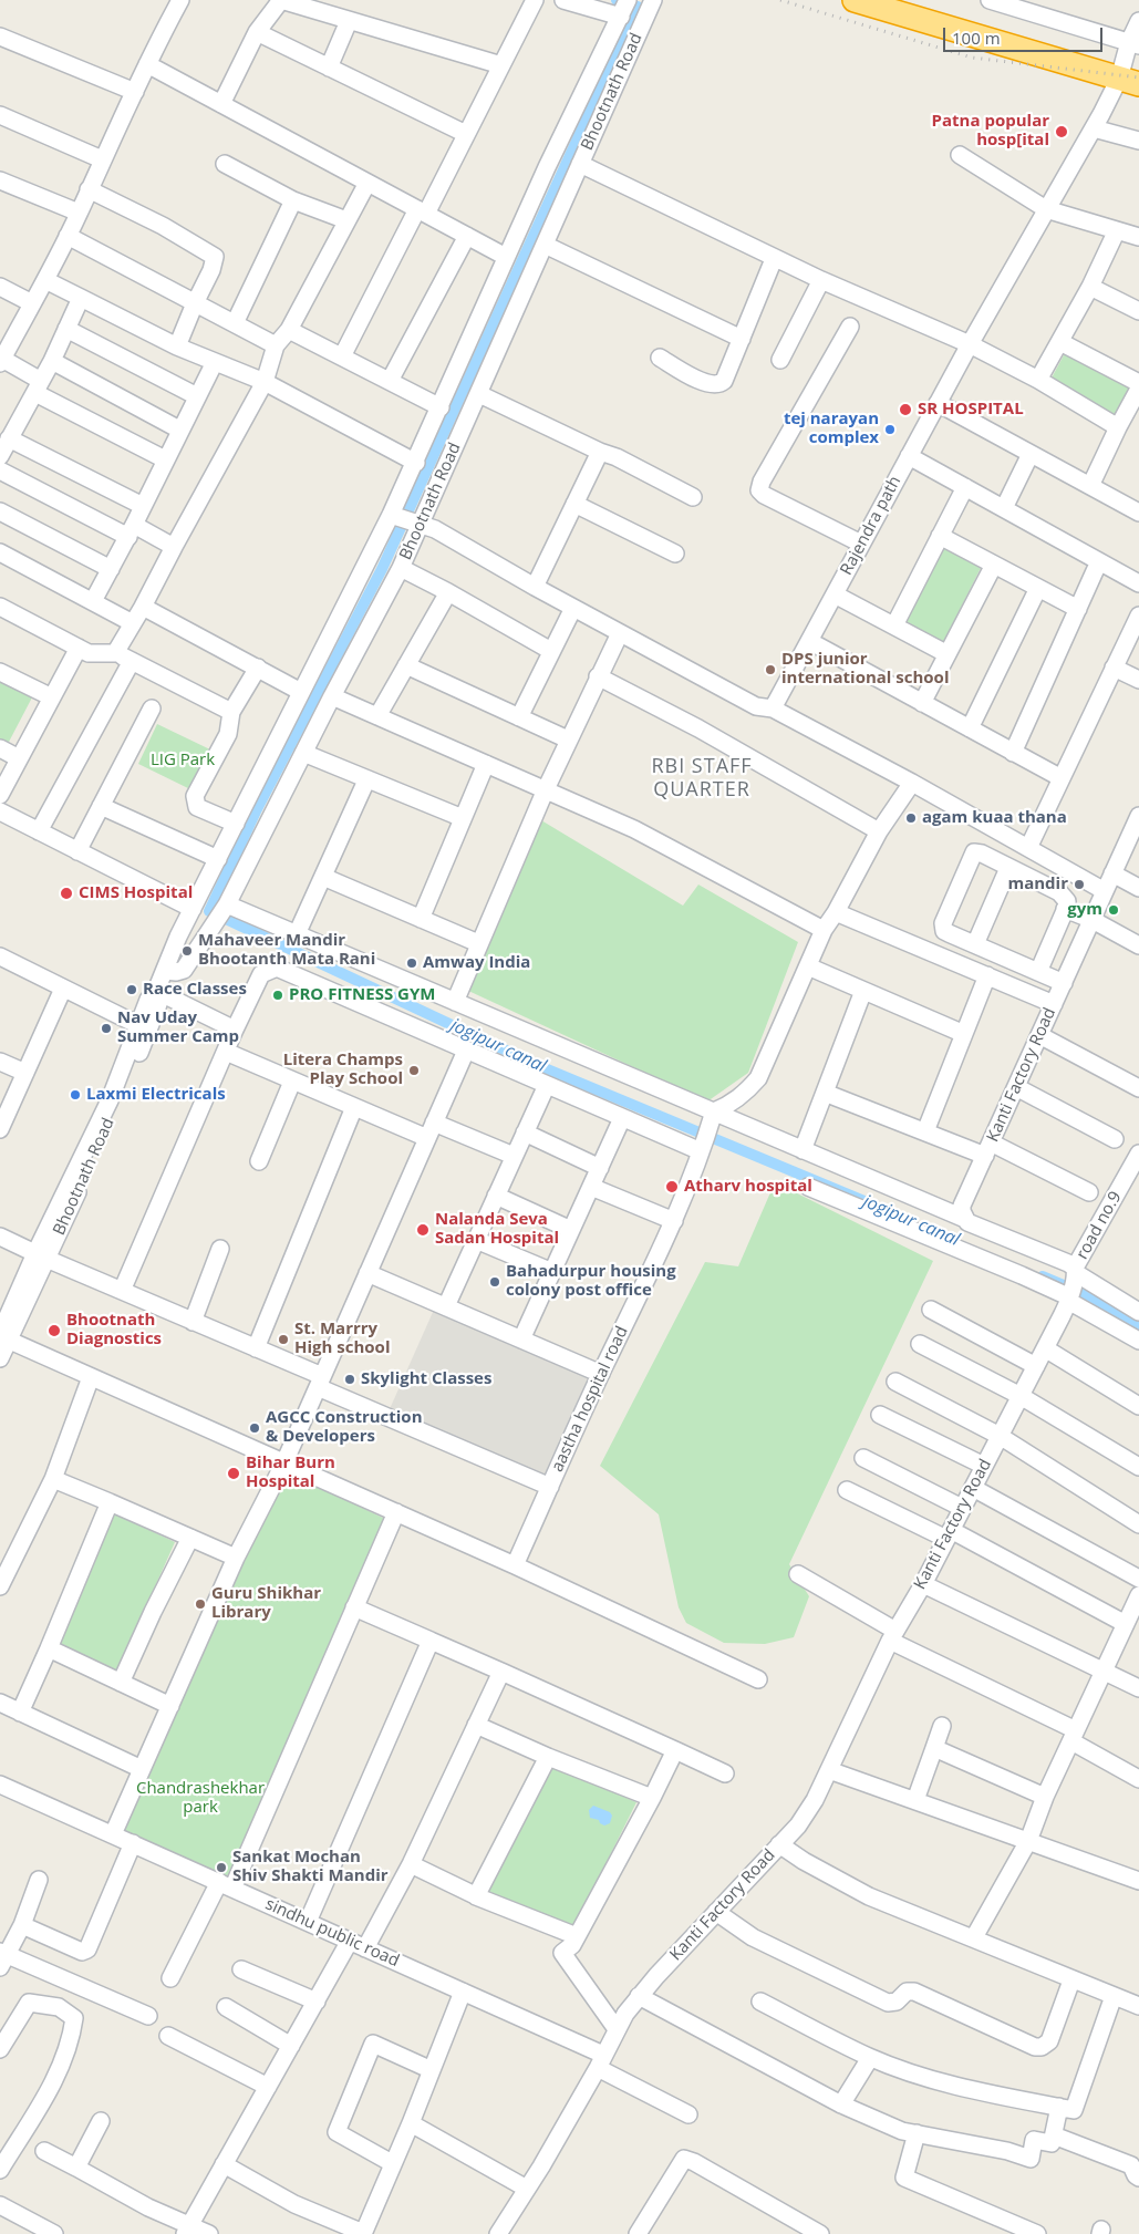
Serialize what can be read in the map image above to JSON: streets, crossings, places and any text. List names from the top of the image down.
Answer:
{
  "streets": {
    "street": [
      "Bhootnath Road",
      "Rajendra path",
      "Kanti Factory Road",
      "road no.9",
      "aastha hospital road",
      "sindhu public road"
    ]
  },
  "crossings": [
    ["Kanti Factory Road", "road no.9"],
    ["Kanti Factory Road", "sindhu public road"]
  ],
  "districts": ["RBI STAFF QUARTER"],
  "water": ["jogipur canal"],
  "parks": ["LIG Park", "Chandrashekhar park"],
  "places": [
    "Patna popular hosp[ital",
    "SR HOSPITAL",
    "tej narayan complex",
    "DPS junior international school",
    "agam kuaa thana",
    "mandir",
    "CIMS Hospital",
    "gym",
    "Mahaveer Mandir Bhootanth Mata Rani",
    "Amway India",
    "Race Classes",
    "PRO FITNESS GYM",
    "Nav Uday Summer Camp",
    "Litera Champs Play School",
    "Laxmi Electricals",
    "Atharv hospital",
    "Nalanda Seva Sadan Hospital",
    "Bahadurpur housing colony post office",
    "Bhootnath Diagnostics",
    "St. Marrry High school",
    "Skylight Classes",
    "AGCC Construction & Developers",
    "Bihar Burn Hospital",
    "Guru Shikhar Library",
    "Sankat Mochan Shiv Shakti Mandir"
  ],
  "scale_bar": "100 m"
}
